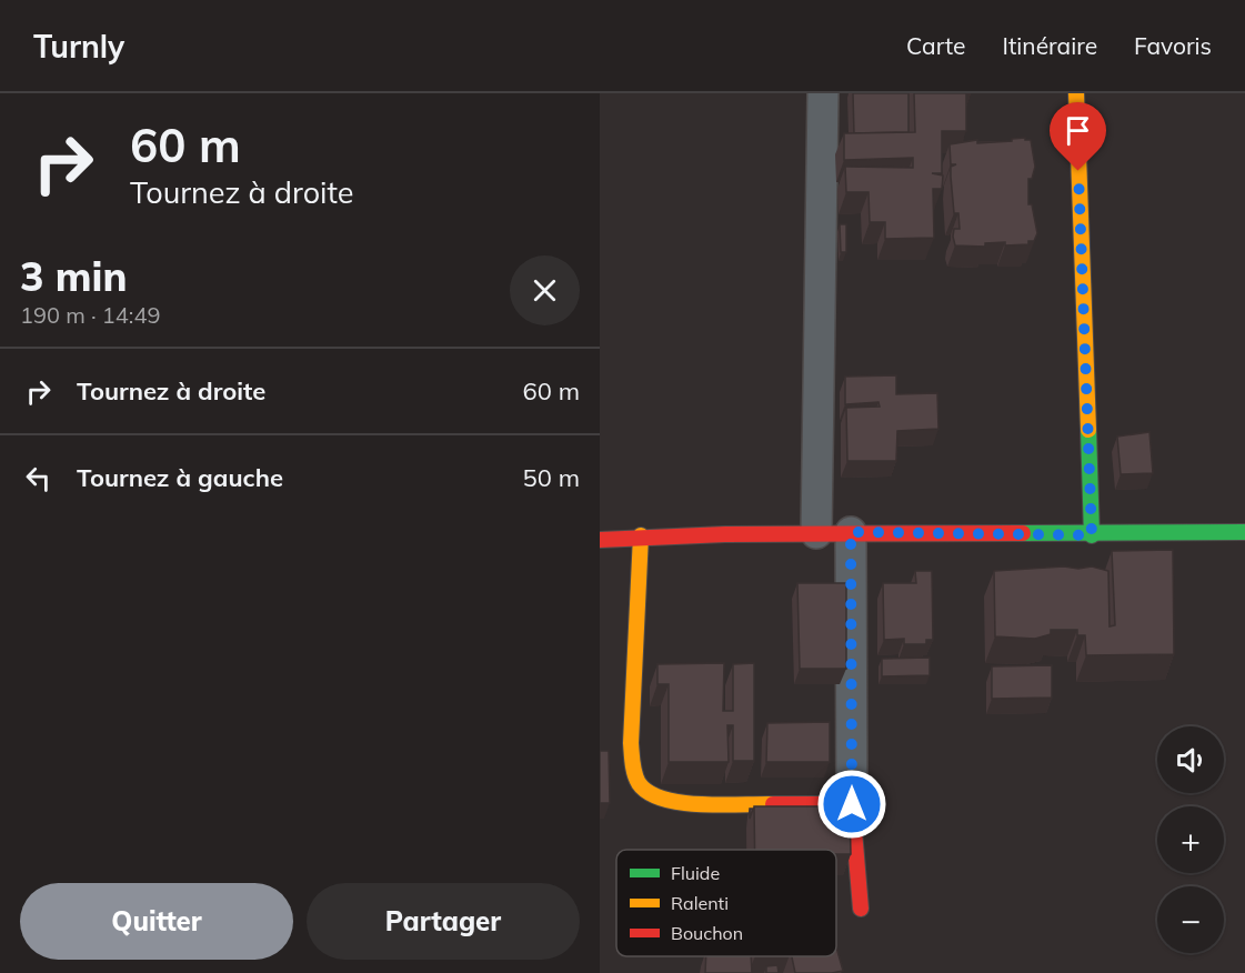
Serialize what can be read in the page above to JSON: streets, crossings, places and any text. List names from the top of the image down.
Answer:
{
  "legend": ["Fluide", "Ralenti", "Bouchon"],
  "page": {
    "header": "Turnly",
    "nav": ["Carte", "Itinéraire", "Favoris"],
    "turn": ["60 m", "Tournez à droite"],
    "heading": ["3 min", "190 m · 14:49"],
    "list": [
      {
        "name": "Tournez à droite",
        "value": "60 m"
      },
      {
        "name": "Tournez à gauche",
        "value": "50 m"
      }
    ],
    "map_buttons": ["+", "−"],
    "buttons": ["Quitter", "Partager"]
  }
}
